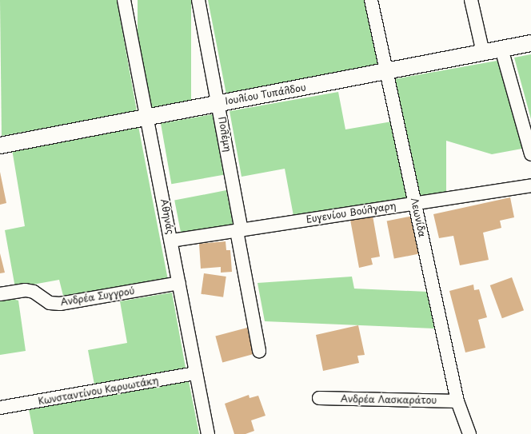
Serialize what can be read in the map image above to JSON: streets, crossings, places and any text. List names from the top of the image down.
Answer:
{
  "streets": {
    "street": [
      "Ιουλίου Τυπάλδου",
      "Πολέμη",
      "Ευγενίου Βούλγαρη",
      "Αθηνάς",
      "Λεωνίδα",
      "Ανδρέα Συγγρού",
      "Κωνσταντίνου Καρυωτάκη",
      "Ανδρέα Λασκαράτου"
    ]
  },
  "crossings": [
    ["Ιουλίου Τυπάλδου", "Πολέμη"],
    ["Ιουλίου Τυπάλδου", "Αθηνάς"],
    ["Ιουλίου Τυπάλδου", "Λεωνίδα"],
    ["Πολέμη", "Ευγενίου Βούλγαρη"],
    ["Ευγενίου Βούλγαρη", "Αθηνάς"],
    ["Ευγενίου Βούλγαρη", "Λεωνίδα"],
    ["Αθηνάς", "Ανδρέα Συγγρού"],
    ["Αθηνάς", "Κωνσταντίνου Καρυωτάκη"],
    ["Λεωνίδα", "Ανδρέα Λασκαράτου"]
  ]
}
